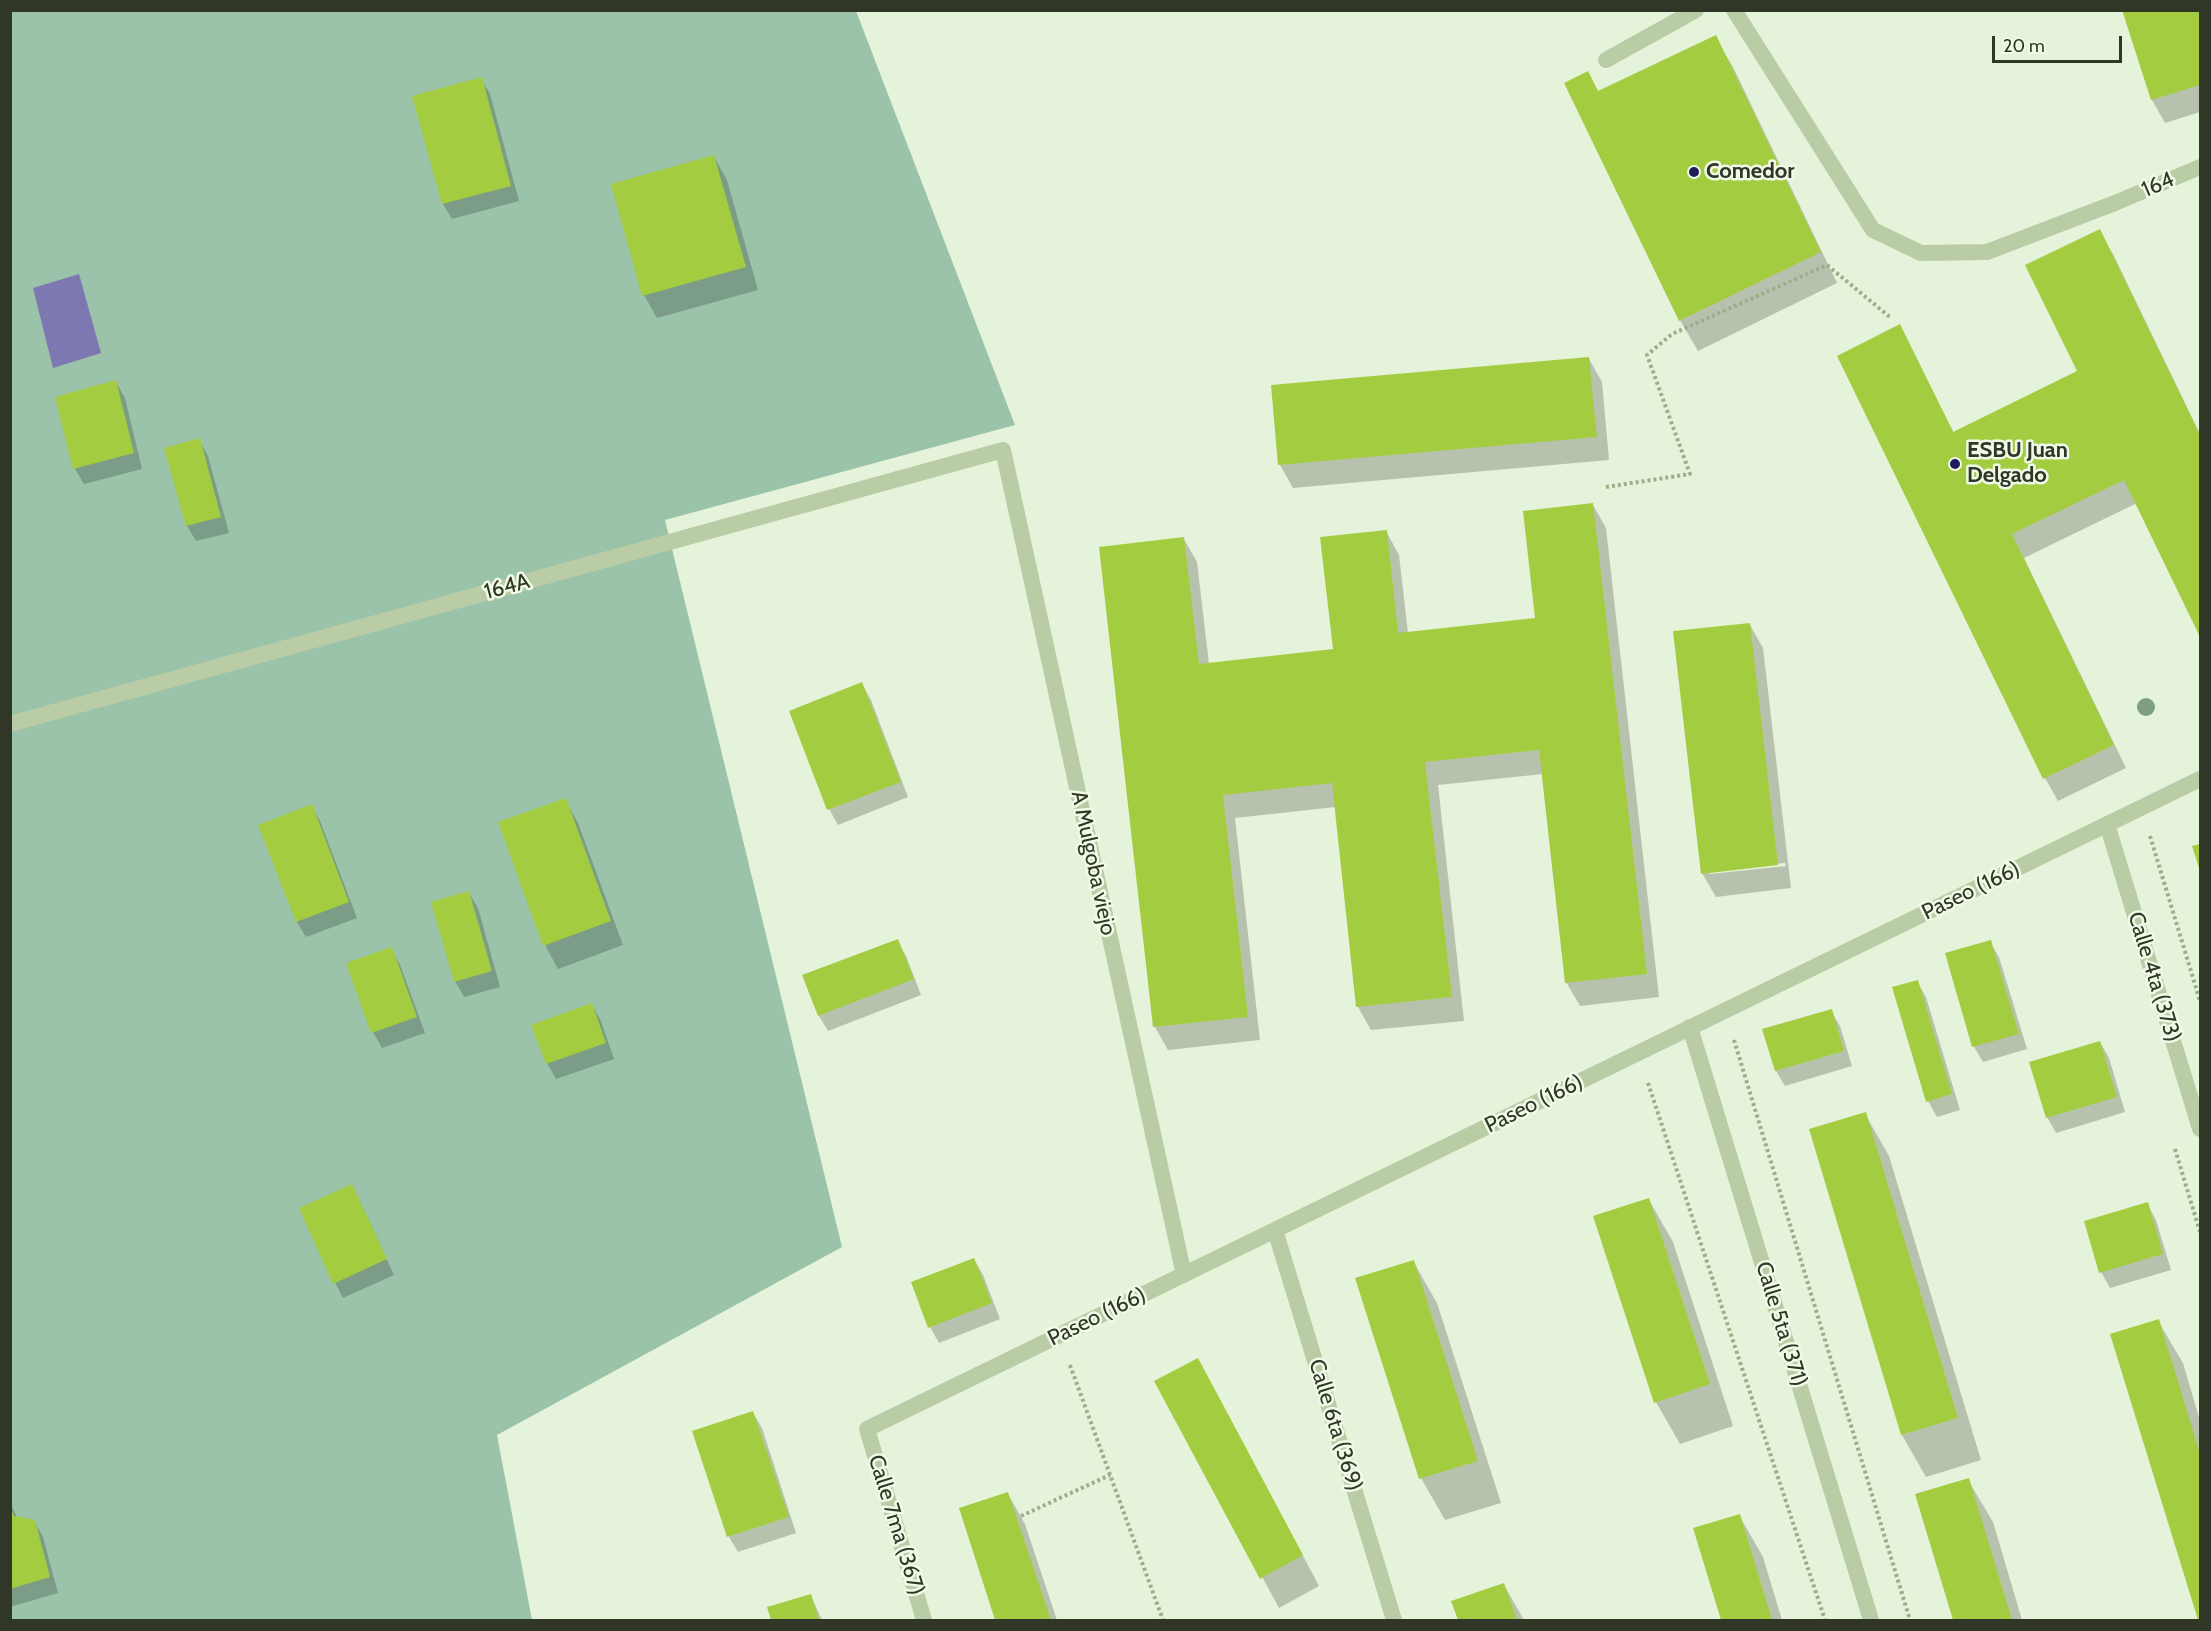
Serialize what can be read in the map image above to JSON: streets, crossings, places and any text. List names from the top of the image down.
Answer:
{
  "streets": {
    "street": [
      "164",
      "164A",
      "A Mulgoba viejo",
      "Paseo (166)",
      "Calle 4ta (373)",
      "Calle 5ta (371)",
      "Calle 6ta (369)",
      "Calle 7ma (367)"
    ]
  },
  "crossings": [
    ["164A", "A Mulgoba viejo"],
    ["A Mulgoba viejo", "Paseo (166)"],
    ["Paseo (166)", "Calle 4ta (373)"],
    ["Paseo (166)", "Calle 5ta (371)"],
    ["Paseo (166)", "Calle 6ta (369)"],
    ["Paseo (166)", "Calle 7ma (367)"]
  ],
  "places": ["Comedor", "ESBU Juan Delgado"],
  "scale_bar": "20 m"
}
